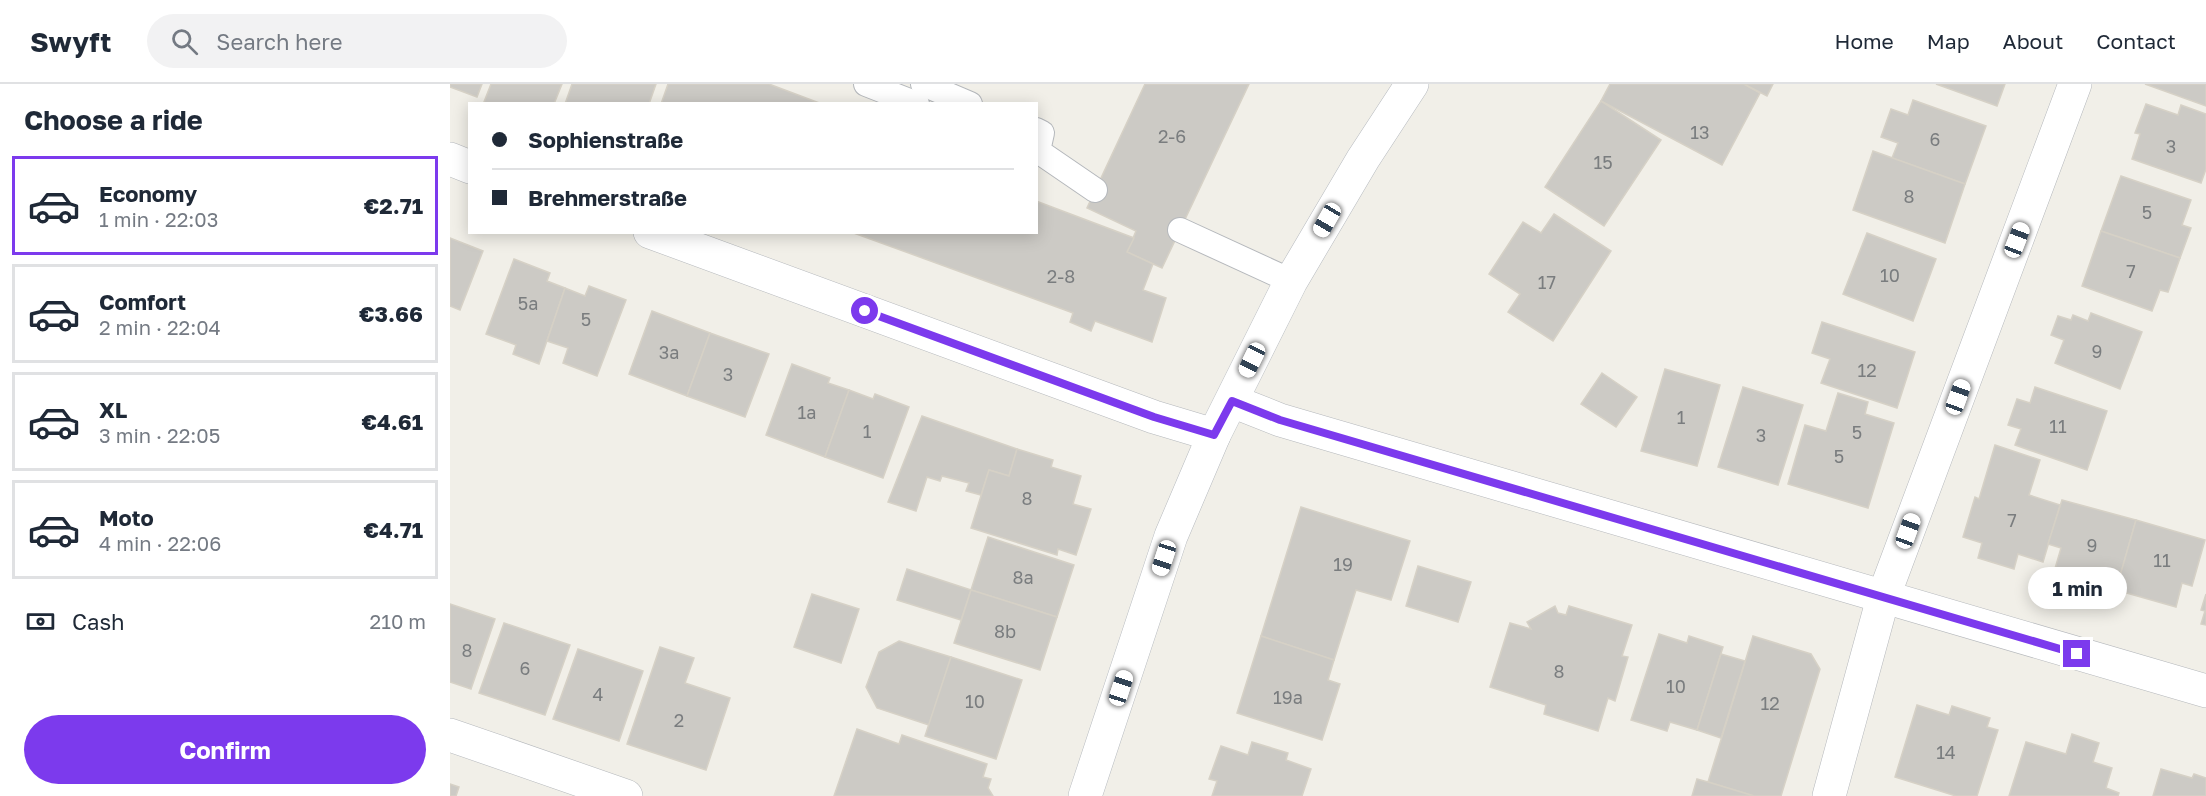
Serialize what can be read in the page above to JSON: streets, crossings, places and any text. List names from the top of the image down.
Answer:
{
  "house_numbers": [
    "13",
    "2-6",
    "6",
    "3",
    "15",
    "8",
    "5",
    "7",
    "10",
    "2-8",
    "17",
    "5a",
    "5",
    "9",
    "3a",
    "12",
    "3",
    "1a",
    "1",
    "11",
    "1",
    "5",
    "3",
    "5",
    "8",
    "7",
    "9",
    "11",
    "19",
    "8a",
    "8b",
    "8",
    "6",
    "8",
    "10",
    "4",
    "19a",
    "10",
    "12",
    "2",
    "14"
  ],
  "page": {
    "header": "Swyft",
    "search": "Search here",
    "nav": [
      "Home",
      "Map",
      "About",
      "Contact"
    ],
    "heading": "Choose a ride",
    "banner": ["Sophienstraße", "Brehmerstraße"],
    "list": [
      {
        "name": "Economy",
        "note": "1 min · 22:03",
        "value": "€2.71"
      },
      {
        "name": "Comfort",
        "note": "2 min · 22:04",
        "value": "€3.66"
      },
      {
        "name": "XL",
        "note": "3 min · 22:05",
        "value": "€4.61"
      },
      {
        "name": "Moto",
        "note": "4 min · 22:06",
        "value": "€4.71"
      }
    ],
    "bubble": "1 min",
    "pay": ["Cash", "210 m"],
    "buttons": "Confirm"
  }
}
